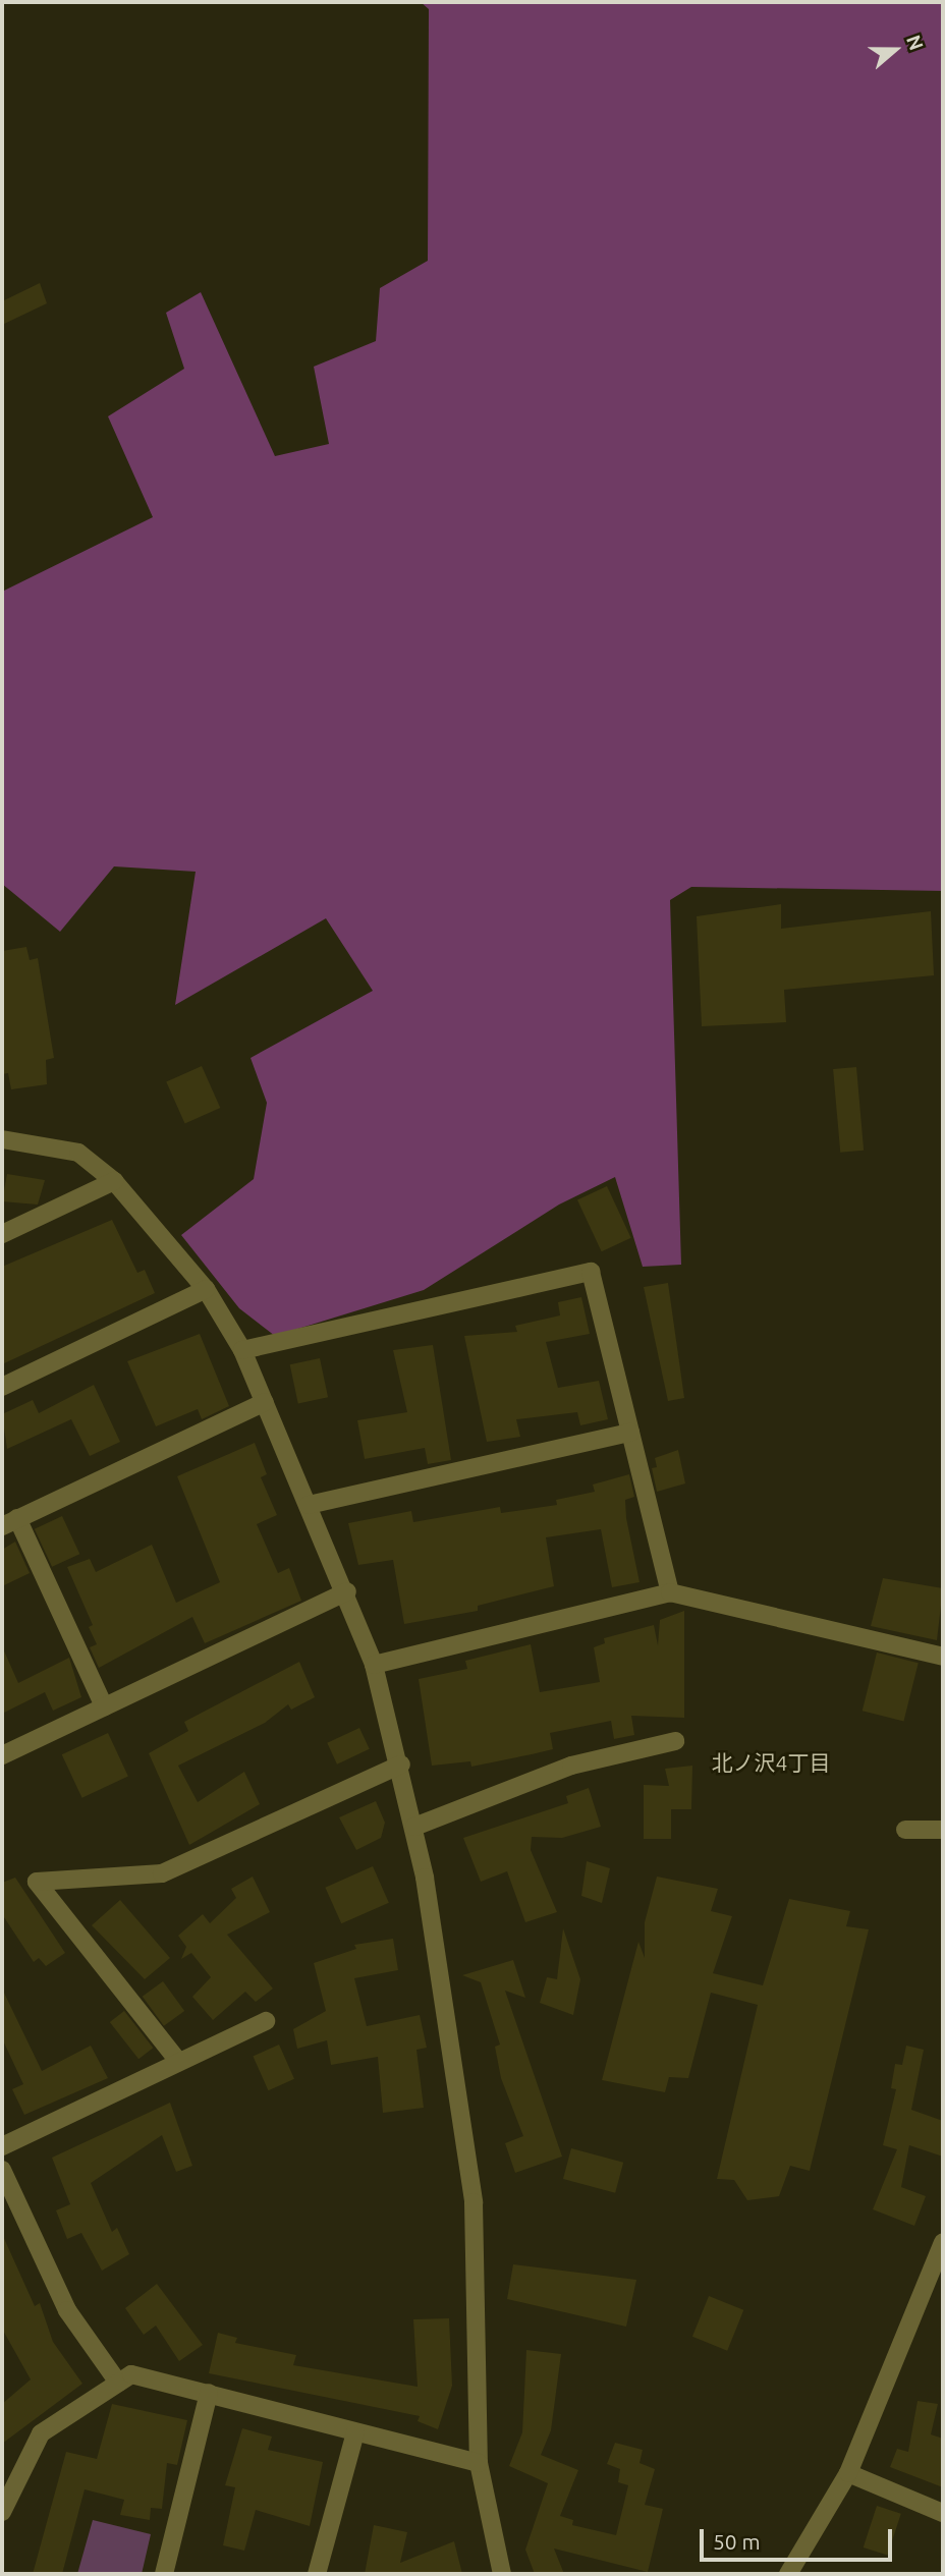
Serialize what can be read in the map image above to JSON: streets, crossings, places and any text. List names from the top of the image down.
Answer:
{
  "districts": ["北ノ沢4丁目"],
  "scale_bar": "50 m",
  "north": "right"
}
